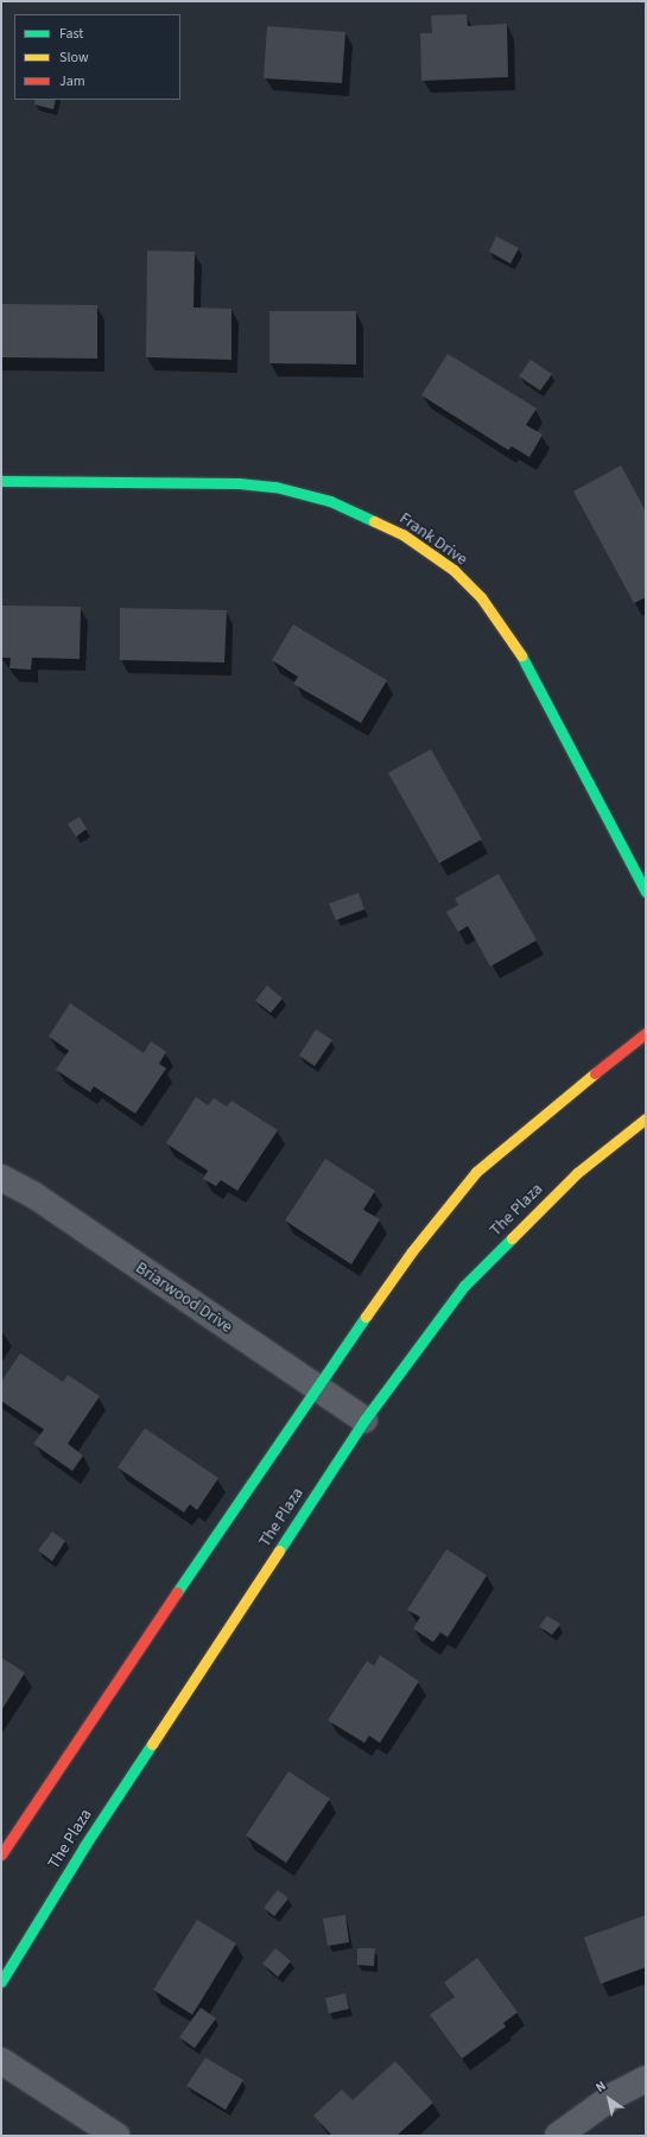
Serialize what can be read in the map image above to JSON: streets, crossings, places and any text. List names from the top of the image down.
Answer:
{
  "streets": {
    "main road": ["Frank Drive", "The Plaza"],
    "street": ["Briarwood Drive"]
  },
  "crossings": [
    ["The Plaza", "Briarwood Drive"]
  ],
  "legend": ["Fast", "Slow", "Jam"],
  "north": "top left"
}
